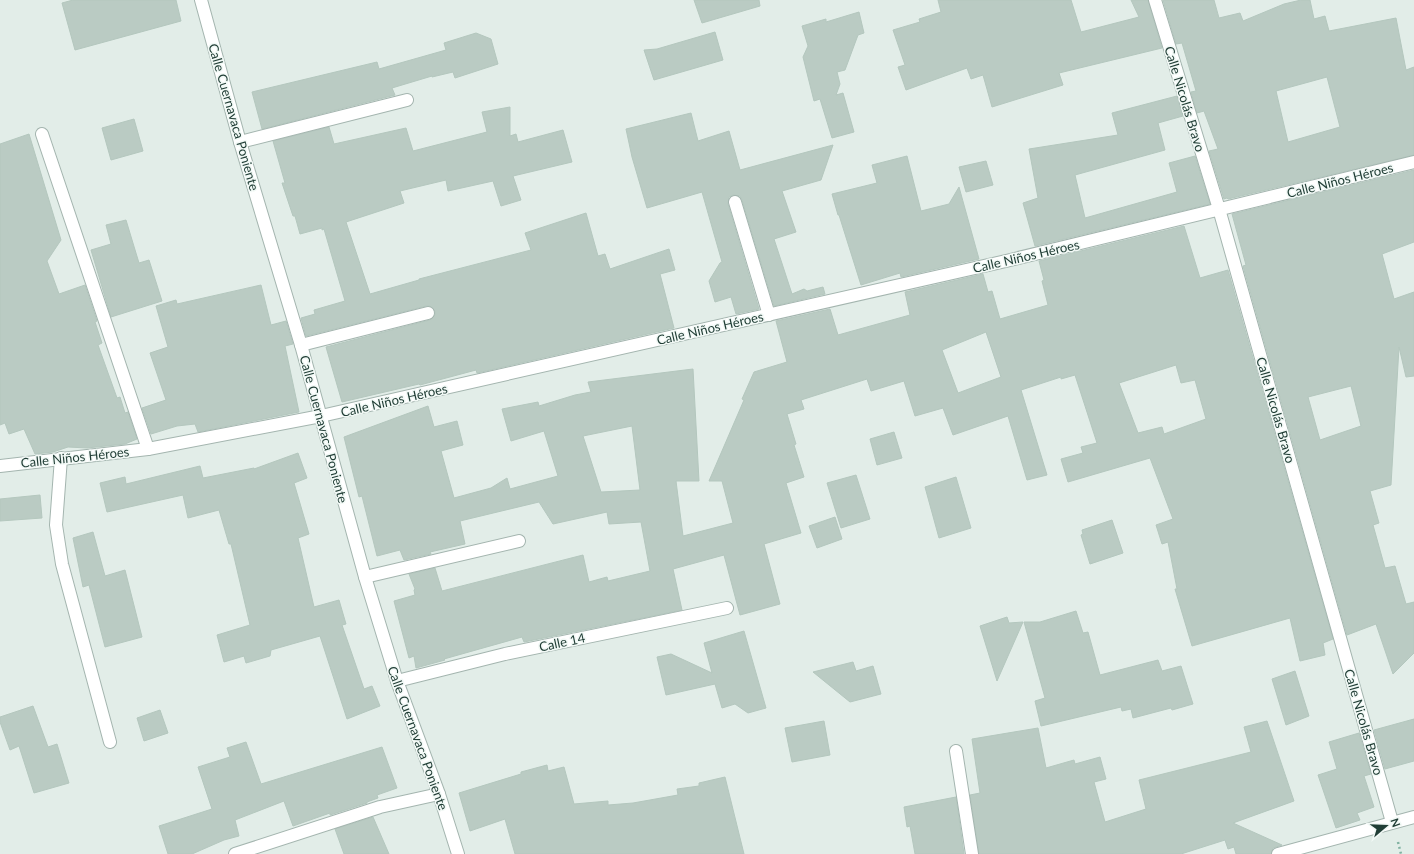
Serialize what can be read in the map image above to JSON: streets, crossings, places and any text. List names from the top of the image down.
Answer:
{
  "streets": {
    "street": [
      "Calle Nicolás Bravo",
      "Calle Cuernavaca Poniente",
      "Calle Niños Héroes",
      "Calle 14"
    ]
  },
  "crossings": [
    ["Calle Nicolás Bravo", "Calle Niños Héroes"],
    ["Calle Cuernavaca Poniente", "Calle Niños Héroes"],
    ["Calle Cuernavaca Poniente", "Calle 14"]
  ],
  "north": "right"
}
